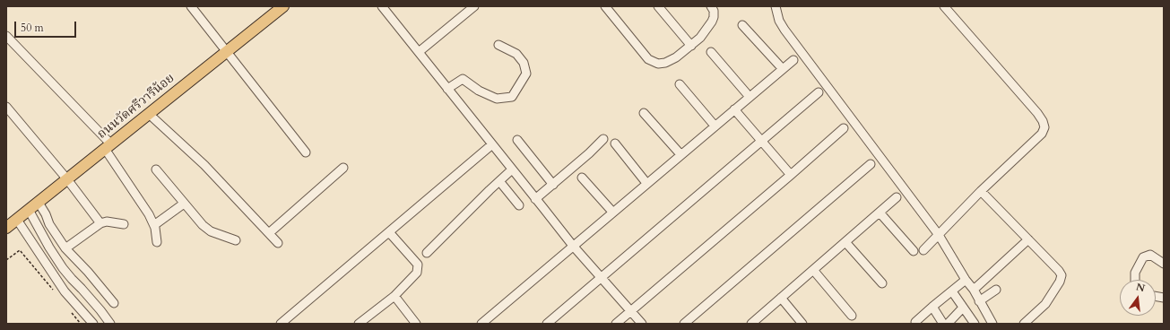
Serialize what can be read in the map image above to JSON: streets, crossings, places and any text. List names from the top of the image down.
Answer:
{
  "streets": {
    "main road": ["ถนนวัดศรีวารีน้อย"]
  },
  "scale_bar": "50 m",
  "north": "top"
}
